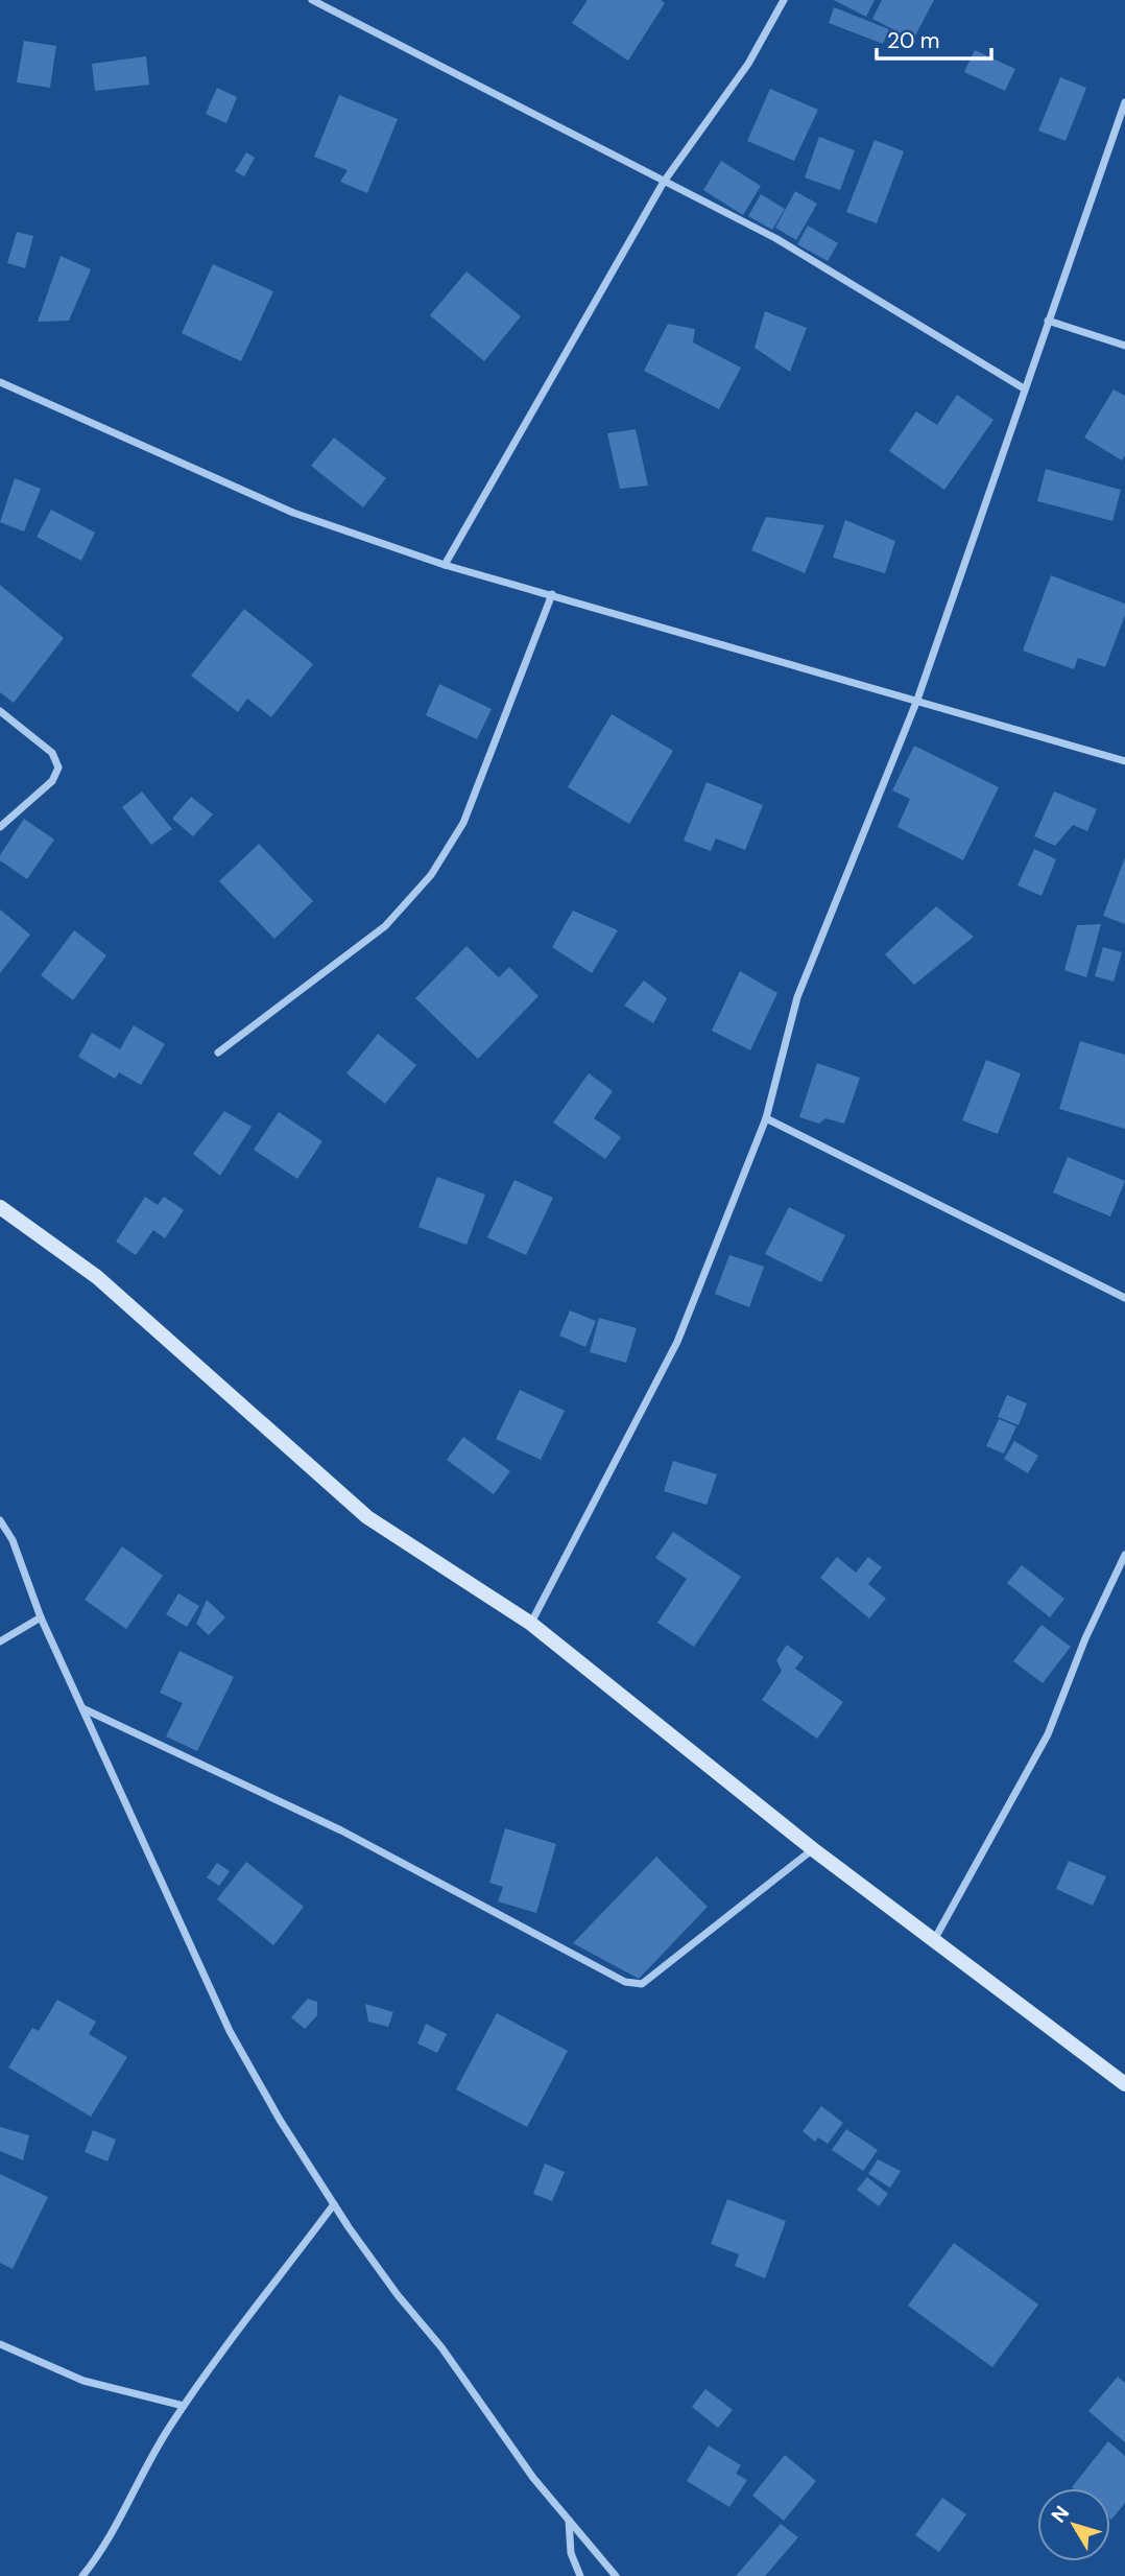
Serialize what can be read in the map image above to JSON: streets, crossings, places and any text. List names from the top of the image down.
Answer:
{
  "scale_bar": "20 m",
  "north": "top left"
}
